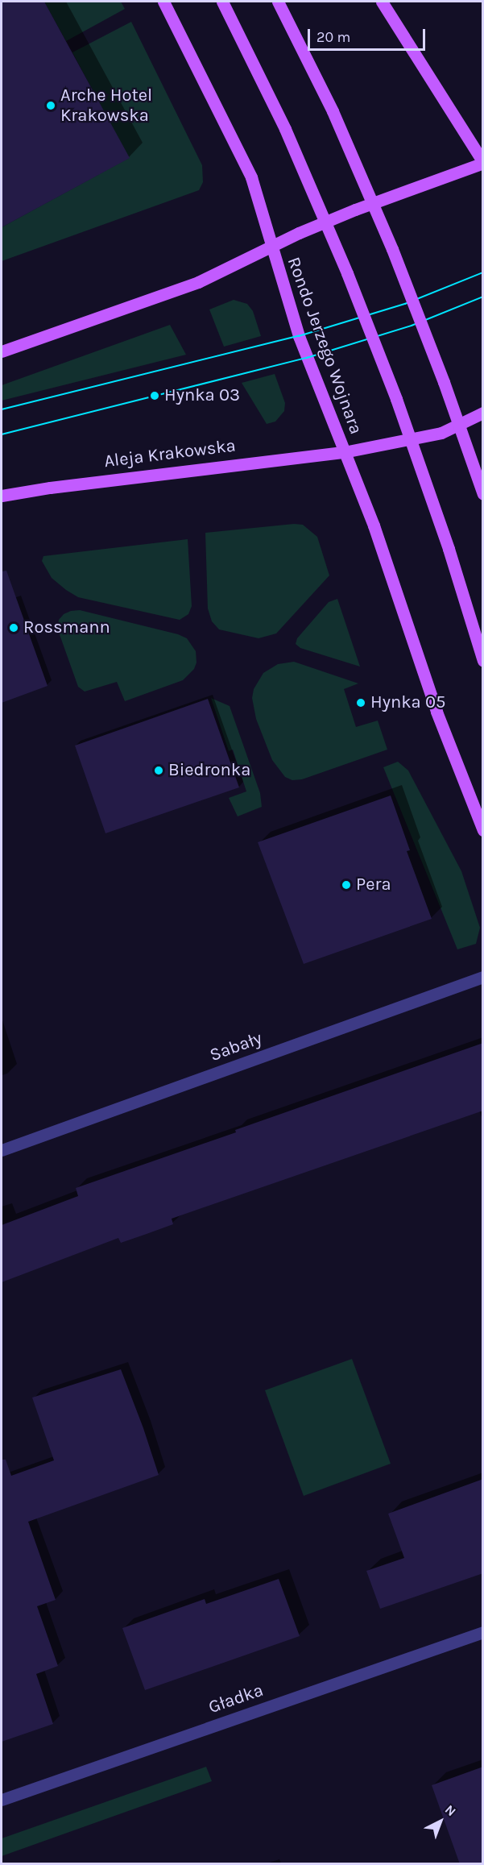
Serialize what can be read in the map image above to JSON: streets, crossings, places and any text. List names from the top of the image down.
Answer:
{
  "streets": {
    "main road": ["Rondo Jerzego Wojnara", "Aleja Krakowska"],
    "street": ["Sabały", "Gładka"]
  },
  "crossings": [
    ["Rondo Jerzego Wojnara", "Aleja Krakowska"]
  ],
  "places": [
    "Arche Hotel Krakowska",
    "Hynka 03",
    "Rossmann",
    "Hynka 05",
    "Biedronka",
    "Pera"
  ],
  "scale_bar": "20 m",
  "north": "top right"
}
